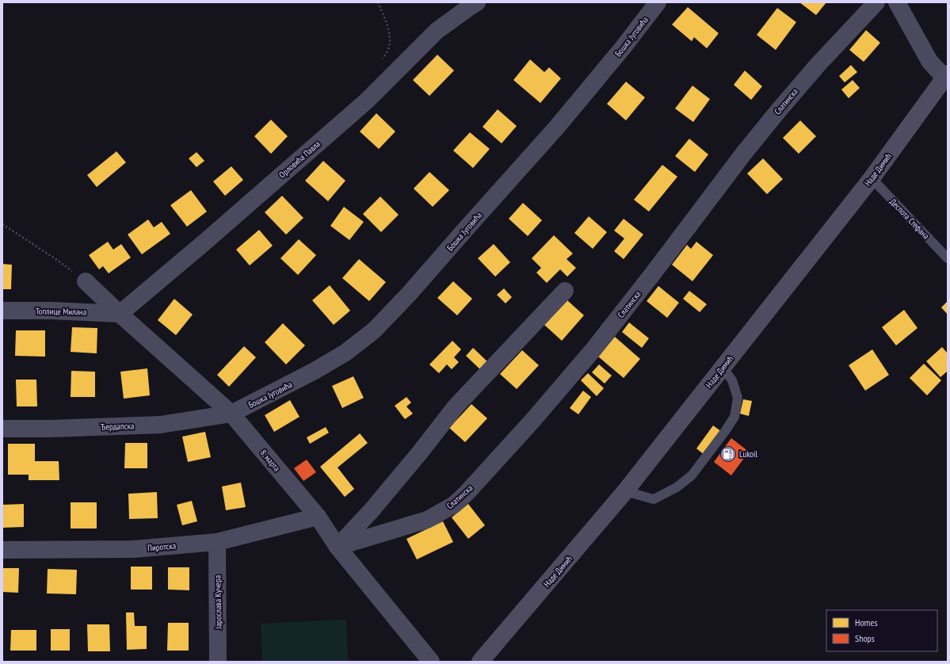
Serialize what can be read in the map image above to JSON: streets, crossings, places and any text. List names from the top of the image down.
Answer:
{
  "streets": {
    "main road": ["Наде Димић"],
    "street": [
      "Бошка Југовића",
      "Слатинска",
      "Орловића Павла",
      "Топлице Милана",
      "Ђердапска",
      "8. марта",
      "Пиротска",
      "Јарослава Кучера"
    ],
    "lane": ["Деспота Стефана"]
  },
  "crossings": [
    ["Бошка Југовића", "Ђердапска"],
    ["Бошка Југовића", "8. марта"],
    ["Слатинска", "8. марта"],
    ["Орловића Павла", "Топлице Милана"],
    ["Орловића Павла", "8. марта"],
    ["Наде Димић", "Деспота Стефана"],
    ["Топлице Милана", "8. марта"],
    ["Ђердапска", "8. марта"],
    ["8. марта", "Пиротска"],
    ["Пиротска", "Јарослава Кучера"]
  ],
  "places": {
    "fuel station": ["Lukoil"]
  },
  "legend": ["Homes", "Shops"]
}
